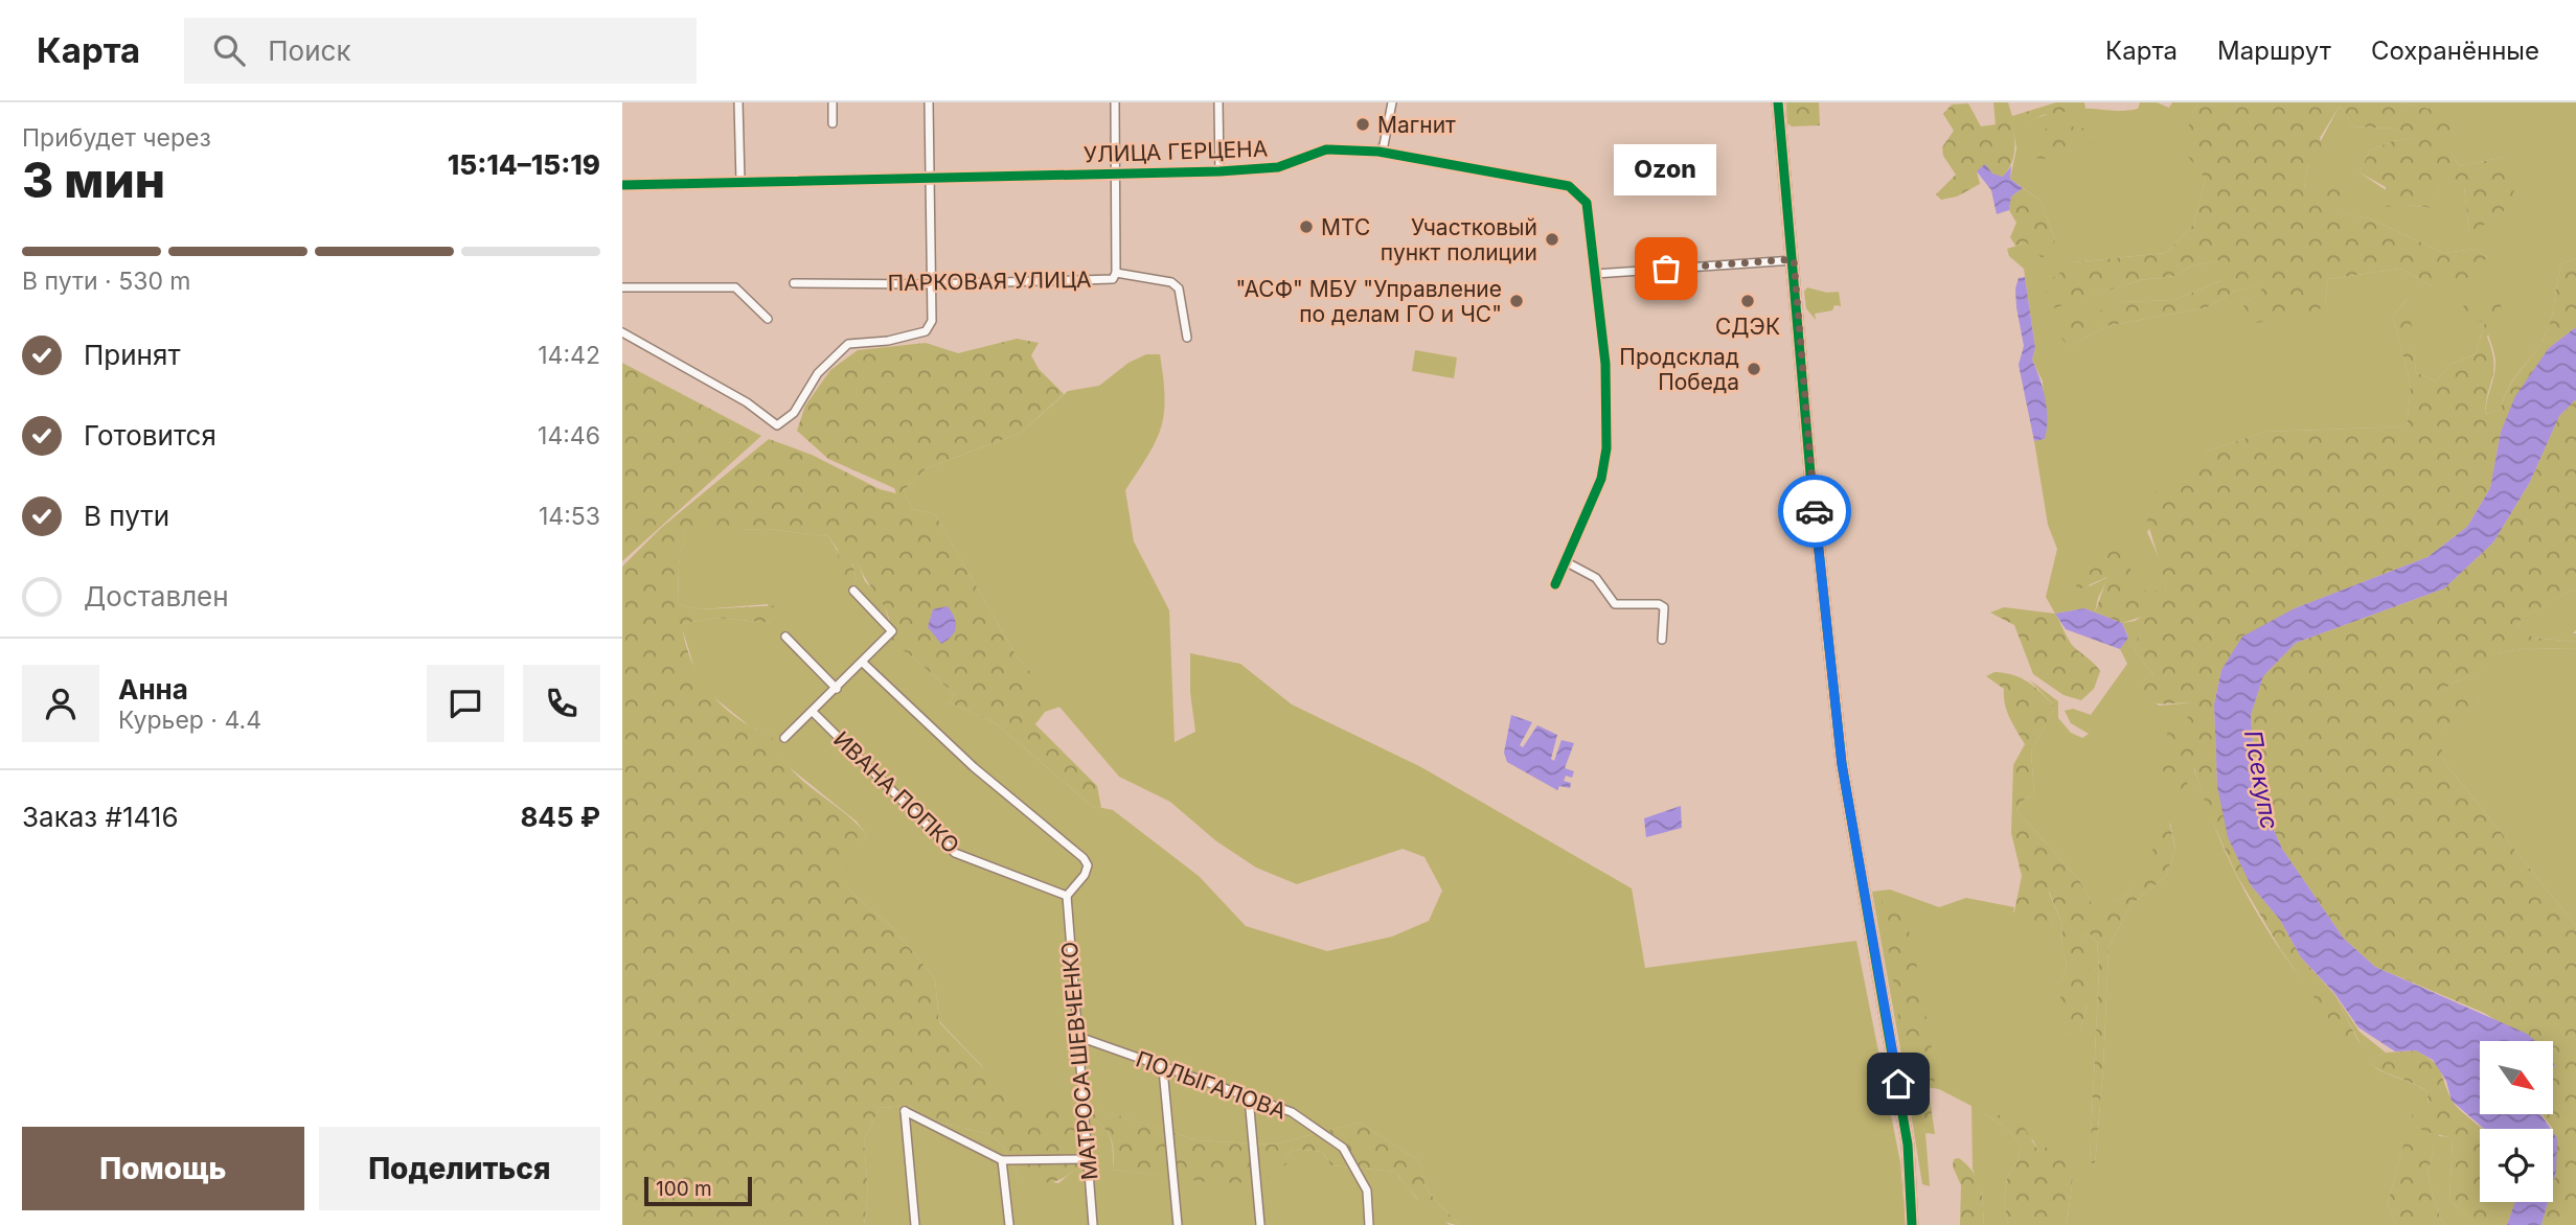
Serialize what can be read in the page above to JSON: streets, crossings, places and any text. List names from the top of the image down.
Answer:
{
  "streets": {
    "street": [
      "УЛИЦА ГЕРЦЕНА",
      "ПАРКОВАЯ УЛИЦА",
      "ИВАНА ПОПКО",
      "МАТРОСА ШЕВЧЕНКО",
      "ПОЛЫГАЛОВА"
    ]
  },
  "crossings": [
    ["ИВАНА ПОПКО", "МАТРОСА ШЕВЧЕНКО"],
    ["МАТРОСА ШЕВЧЕНКО", "ПОЛЫГАЛОВА"]
  ],
  "water": ["Псекупс"],
  "places": [
    "Магнит",
    "МТС",
    "Участковый пункт полиции",
    "Ozon",
    "\"АСФ\" МБУ \"Управление по делам ГО и ЧС\"",
    "СДЭК",
    "Продсклад Победа"
  ],
  "scale_bar": "100 m",
  "north": "bottom right",
  "page": {
    "header": "Карта",
    "search": "Поиск",
    "nav": ["Карта", "Маршрут", "Сохранённые"],
    "heading": ["3 мин", "Прибудет через", "15:14–15:19"],
    "panel": [
      "Анна",
      "Курьер · 4.4",
      "Заказ #1416",
      "845 ₽"
    ],
    "bubble": "Ozon",
    "bar": "В пути · 530 m",
    "list": [
      ["Принят", "14:42"],
      ["Готовится", "14:46"],
      ["В пути", "14:53"],
      "Доставлен"
    ],
    "buttons": ["Помощь", "Поделиться"],
    "scale": "100 m"
  }
}
